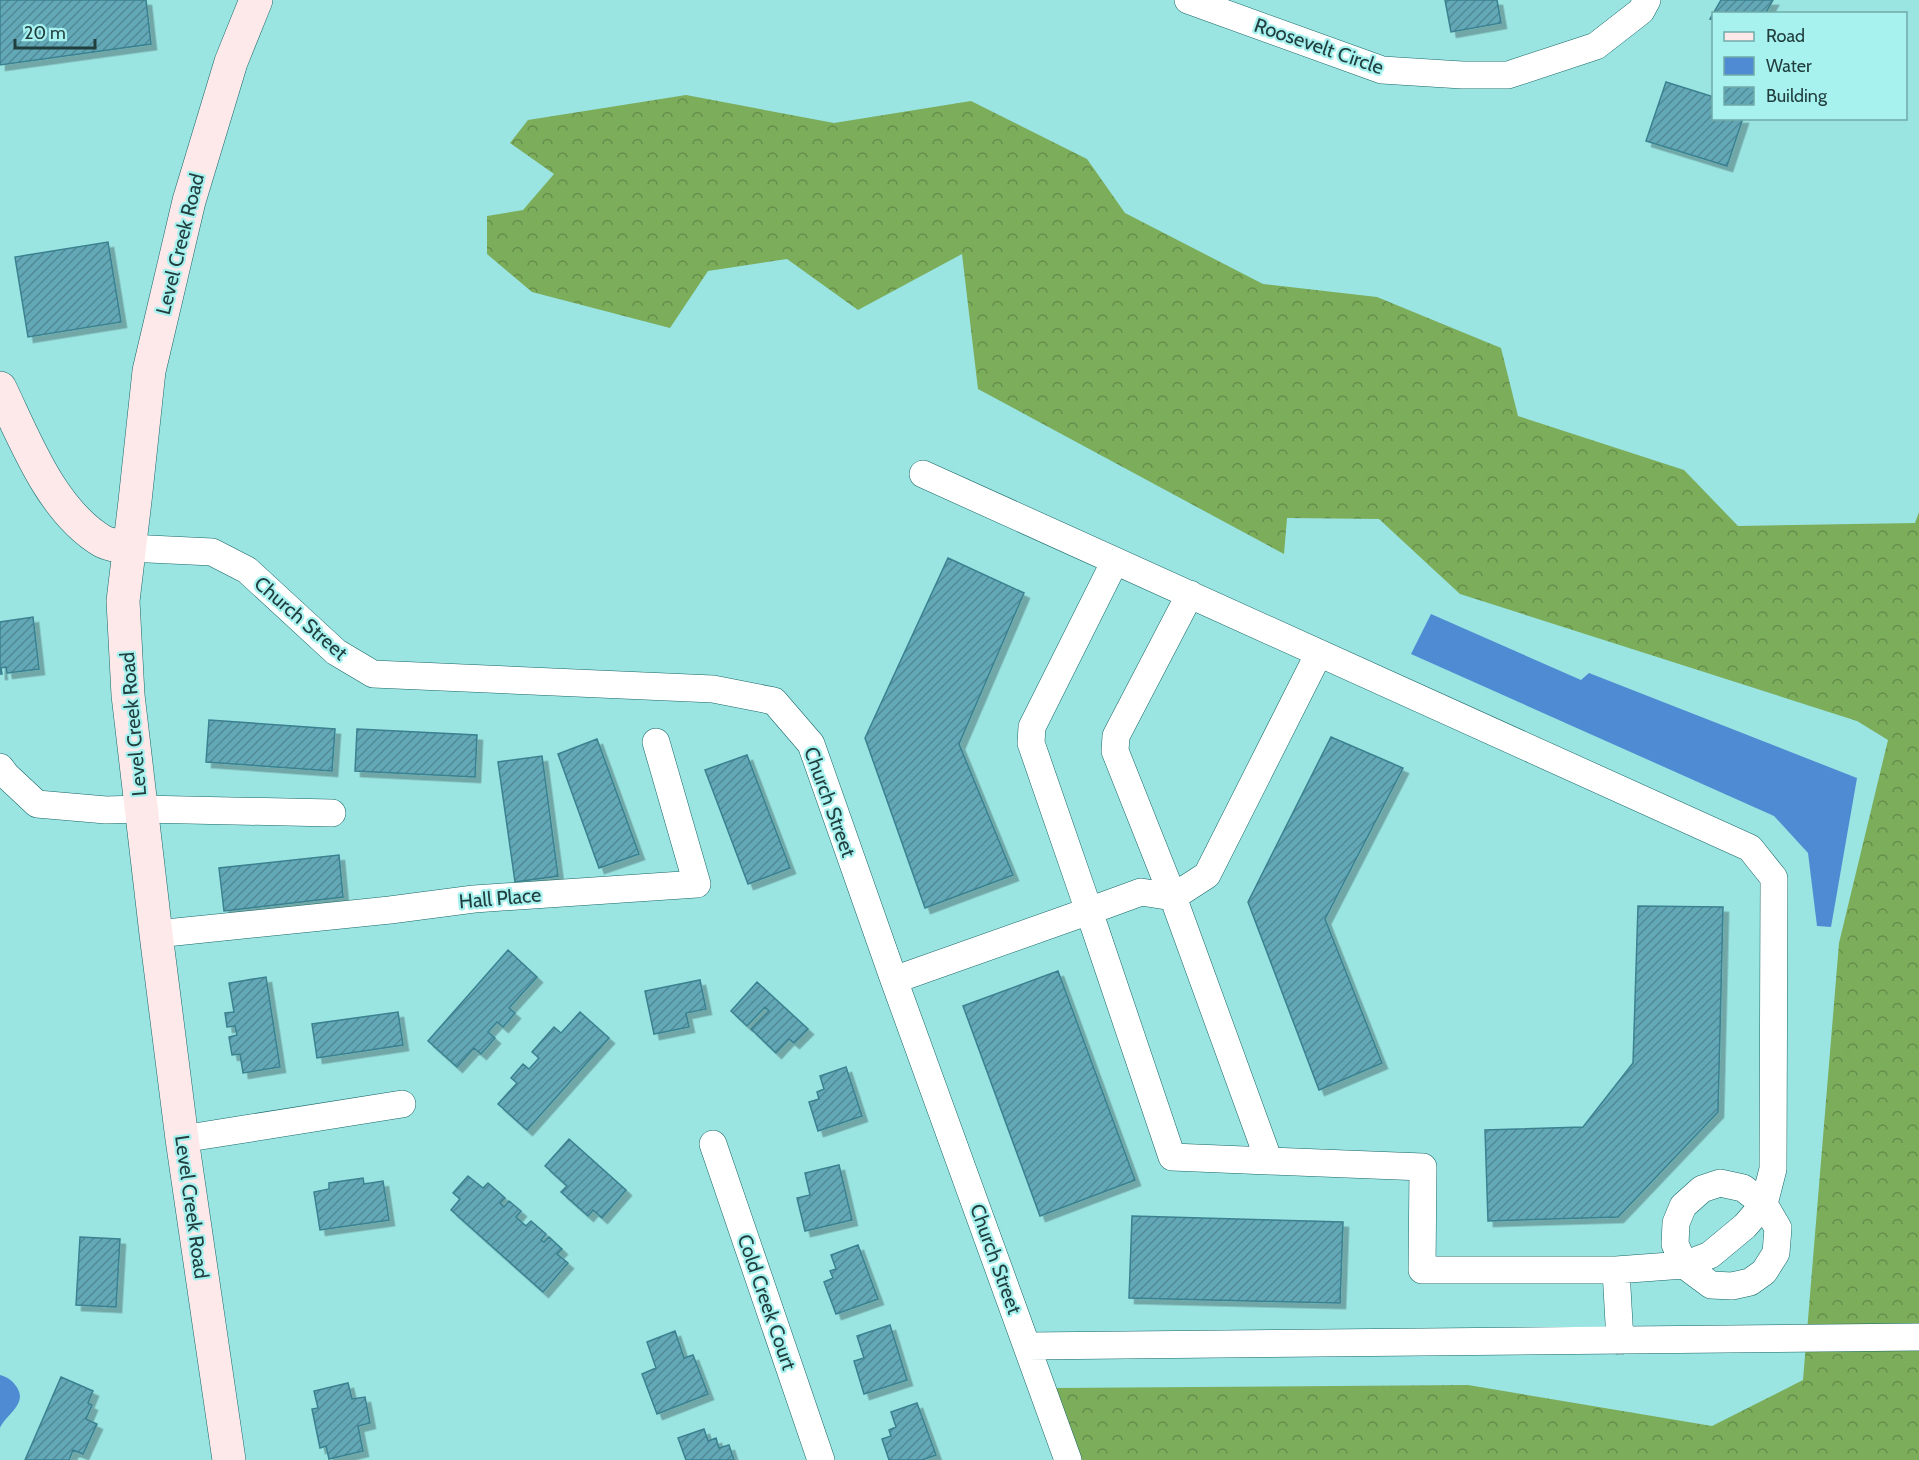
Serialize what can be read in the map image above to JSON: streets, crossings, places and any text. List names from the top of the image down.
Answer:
{
  "streets": {
    "street": [
      "Roosevelt Circle",
      "Level Creek Road",
      "Church Street",
      "Hall Place",
      "Cold Creek Court"
    ]
  },
  "crossings": [
    ["Level Creek Road", "Church Street"],
    ["Level Creek Road", "Hall Place"]
  ],
  "legend": ["Road", "Water", "Building"],
  "scale_bar": "20 m"
}
